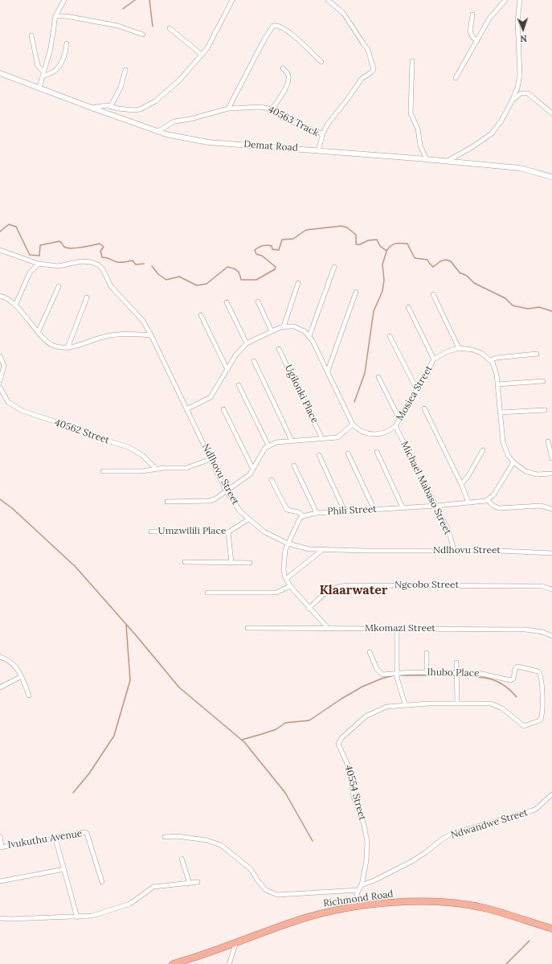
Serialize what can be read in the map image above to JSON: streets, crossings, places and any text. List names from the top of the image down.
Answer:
{
  "streets": {
    "highway": ["Richmond Road"],
    "street": [
      "40563 Track",
      "Demat Road",
      "Mosiea Street",
      "Ugilonki Place",
      "40562 Street",
      "Ndlhovu Street",
      "Michael Mabaso Street",
      "Phili Street",
      "Umzwilili Place",
      "Ngcobo Street",
      "Mkomazi Street",
      "Ihubo Place",
      "40554 Street",
      "Ndwandwe Street",
      "Ivukuthu Avenue"
    ]
  },
  "crossings": [
    ["40563 Track", "Demat Road"],
    ["Mosiea Street", "Michael Mabaso Street"],
    ["Ndlhovu Street", "Michael Mabaso Street"],
    ["Ndlhovu Street", "Umzwilili Place"],
    ["Michael Mabaso Street", "Phili Street"],
    ["40554 Street", "Ndwandwe Street"]
  ],
  "districts": ["Klaarwater"],
  "north": "bottom"
}
